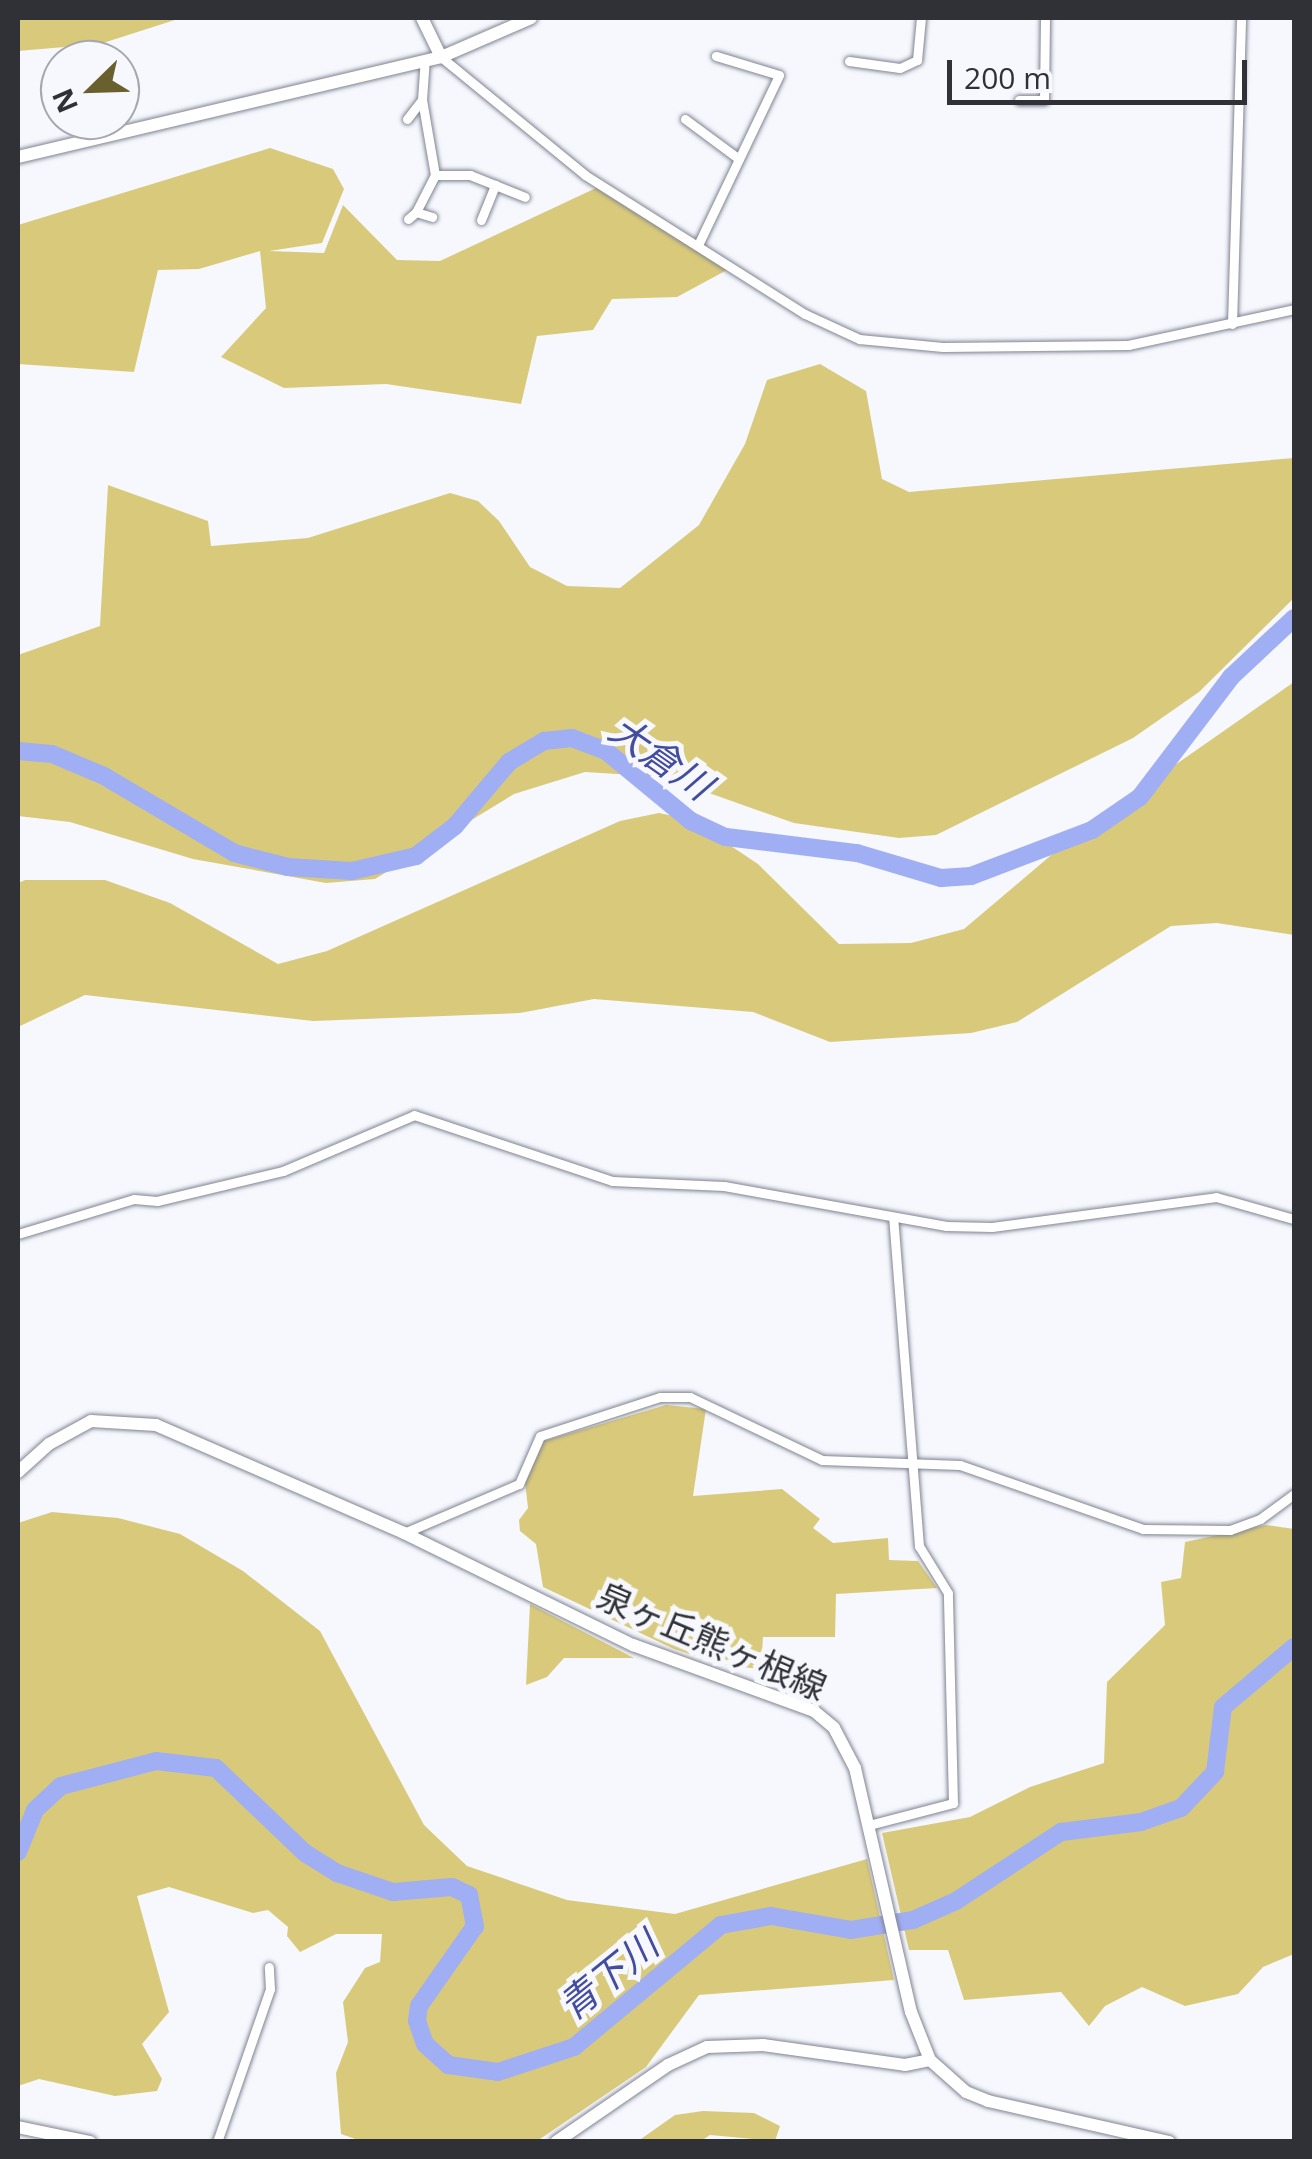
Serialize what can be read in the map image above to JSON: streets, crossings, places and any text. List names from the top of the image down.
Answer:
{
  "streets": {
    "main road": ["泉ヶ丘熊ヶ根線"]
  },
  "water": ["大倉川", "青下川"],
  "scale_bar": "200 m",
  "north": "bottom left"
}
